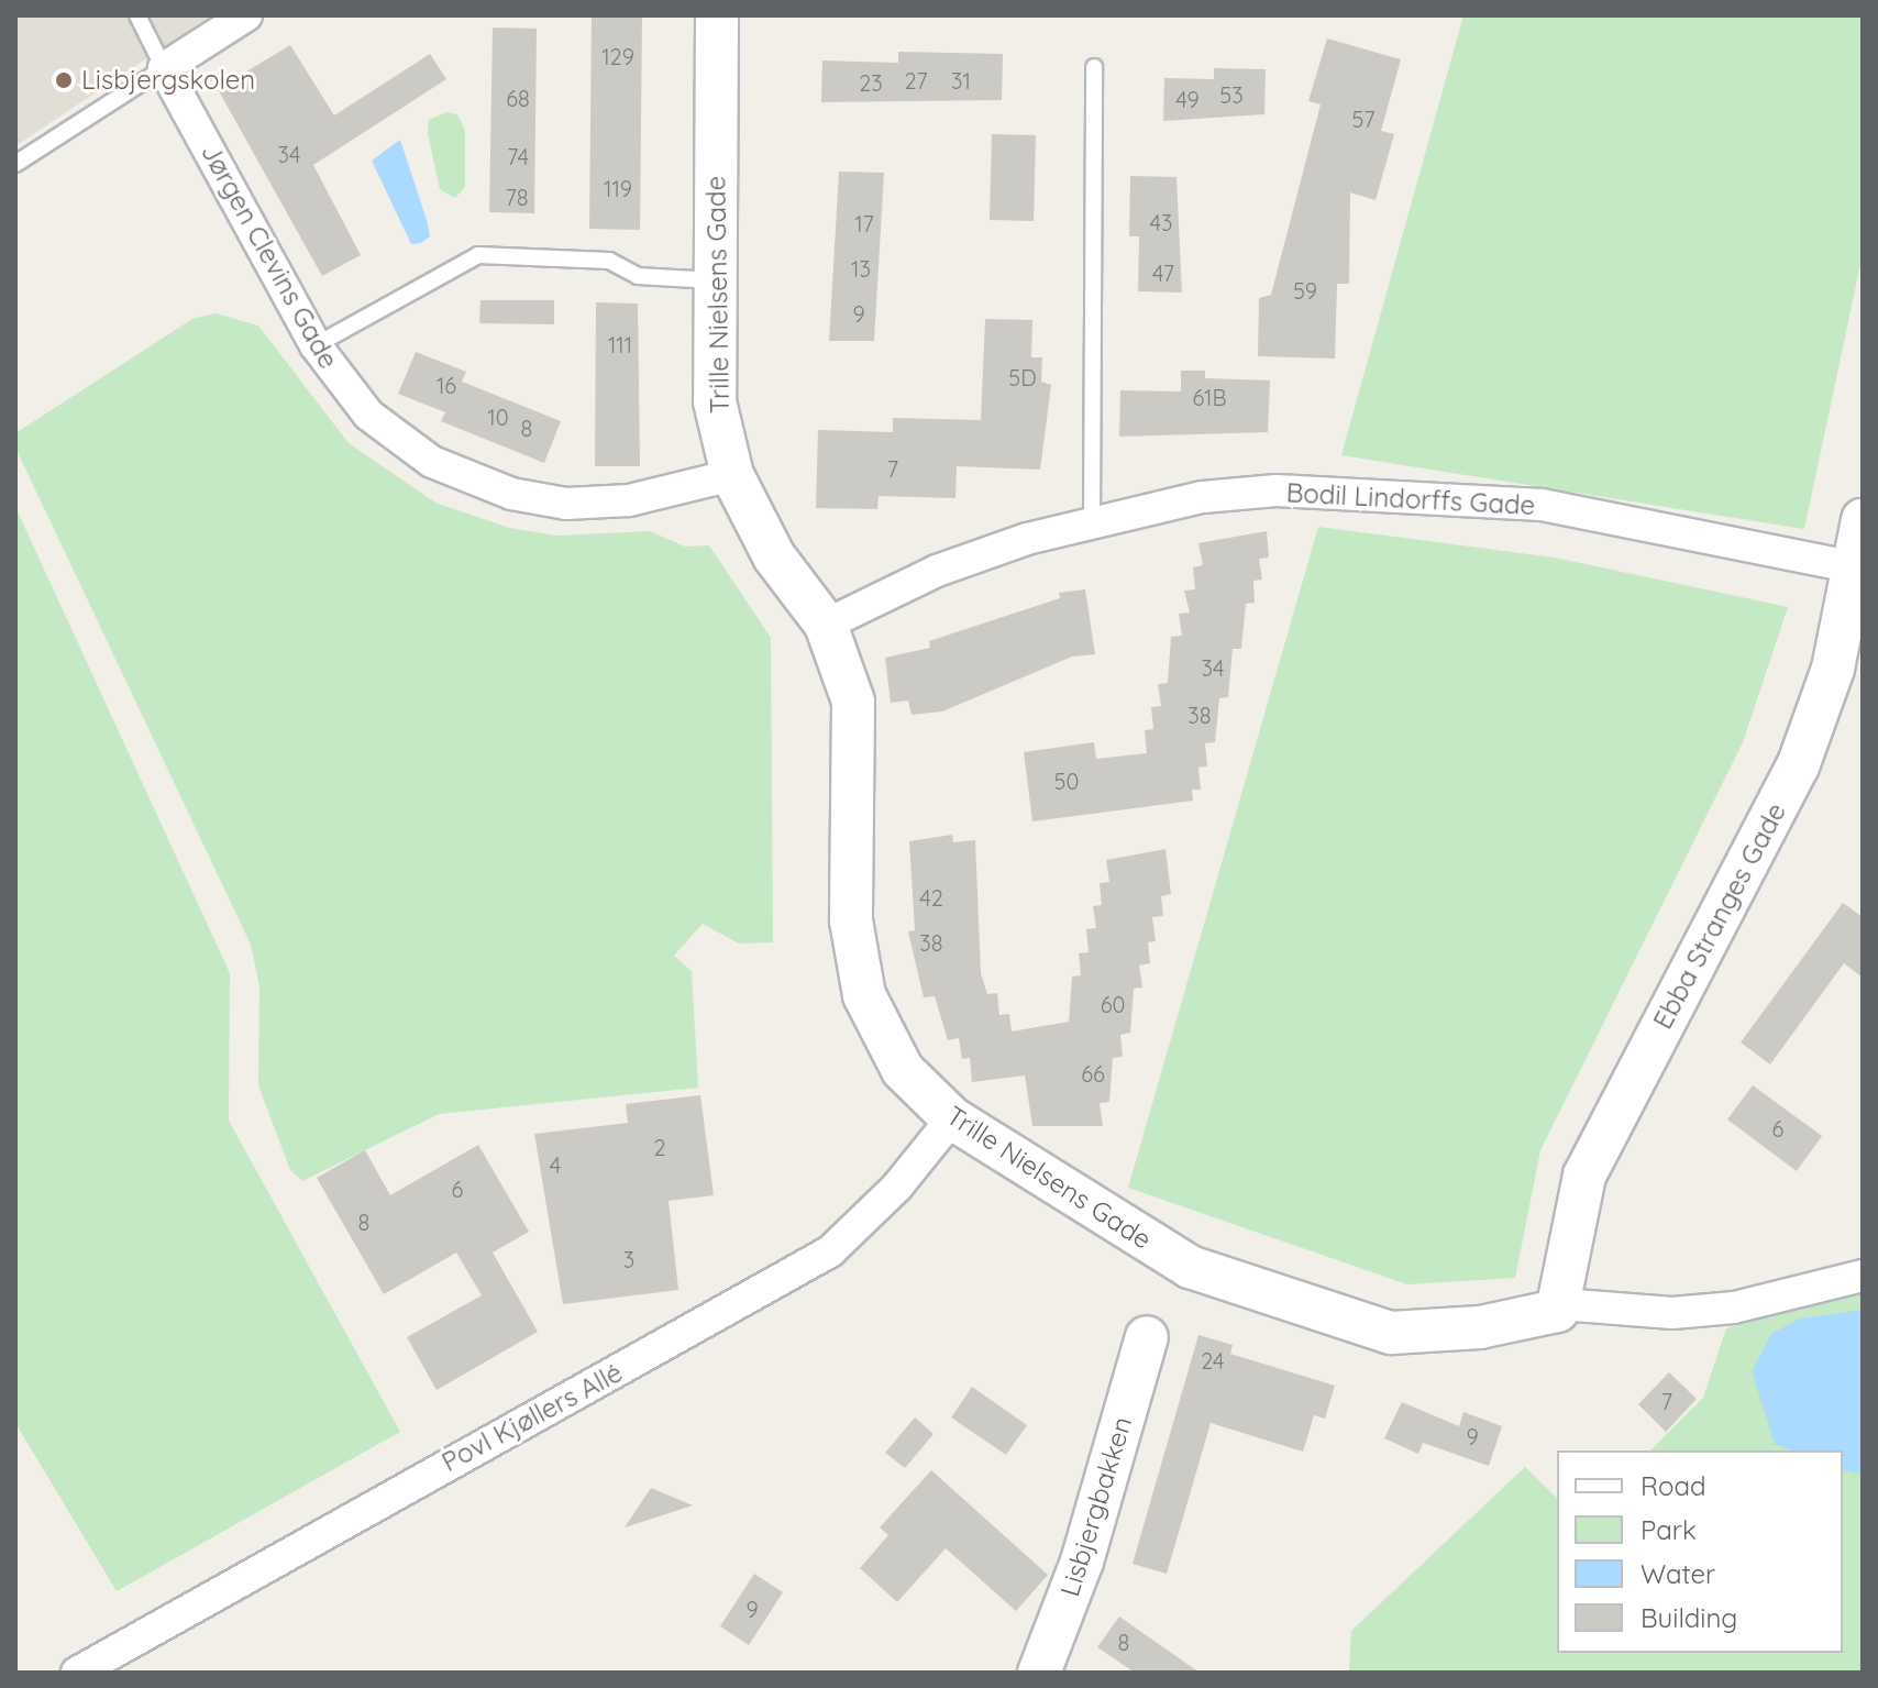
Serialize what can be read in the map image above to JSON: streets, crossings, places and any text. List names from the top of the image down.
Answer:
{
  "streets": {
    "street": [
      "Jørgen Clevins Gade",
      "Trille Nielsens Gade",
      "Bodil Lindorffs Gade",
      "Ebba Stranges Gade",
      "Povl Kjøllers Allé",
      "Lisbjergbakken"
    ]
  },
  "crossings": [
    ["Jørgen Clevins Gade", "Trille Nielsens Gade"],
    ["Trille Nielsens Gade", "Bodil Lindorffs Gade"],
    ["Trille Nielsens Gade", "Ebba Stranges Gade"],
    ["Trille Nielsens Gade", "Povl Kjøllers Allé"],
    ["Bodil Lindorffs Gade", "Ebba Stranges Gade"]
  ],
  "places": ["Lisbjergskolen"],
  "house_numbers": [
    "129",
    "27",
    "31",
    "23",
    "53",
    "68",
    "49",
    "57",
    "34",
    "74",
    "119",
    "78",
    "43",
    "17",
    "13",
    "47",
    "59",
    "9",
    "111",
    "5D",
    "16",
    "61B",
    "10",
    "8",
    "7",
    "34",
    "38",
    "50",
    "42",
    "38",
    "60",
    "66",
    "6",
    "2",
    "4",
    "6",
    "8",
    "3",
    "24",
    "7",
    "9",
    "9",
    "8"
  ],
  "legend": [
    "Road",
    "Park",
    "Water",
    "Building"
  ]
}
